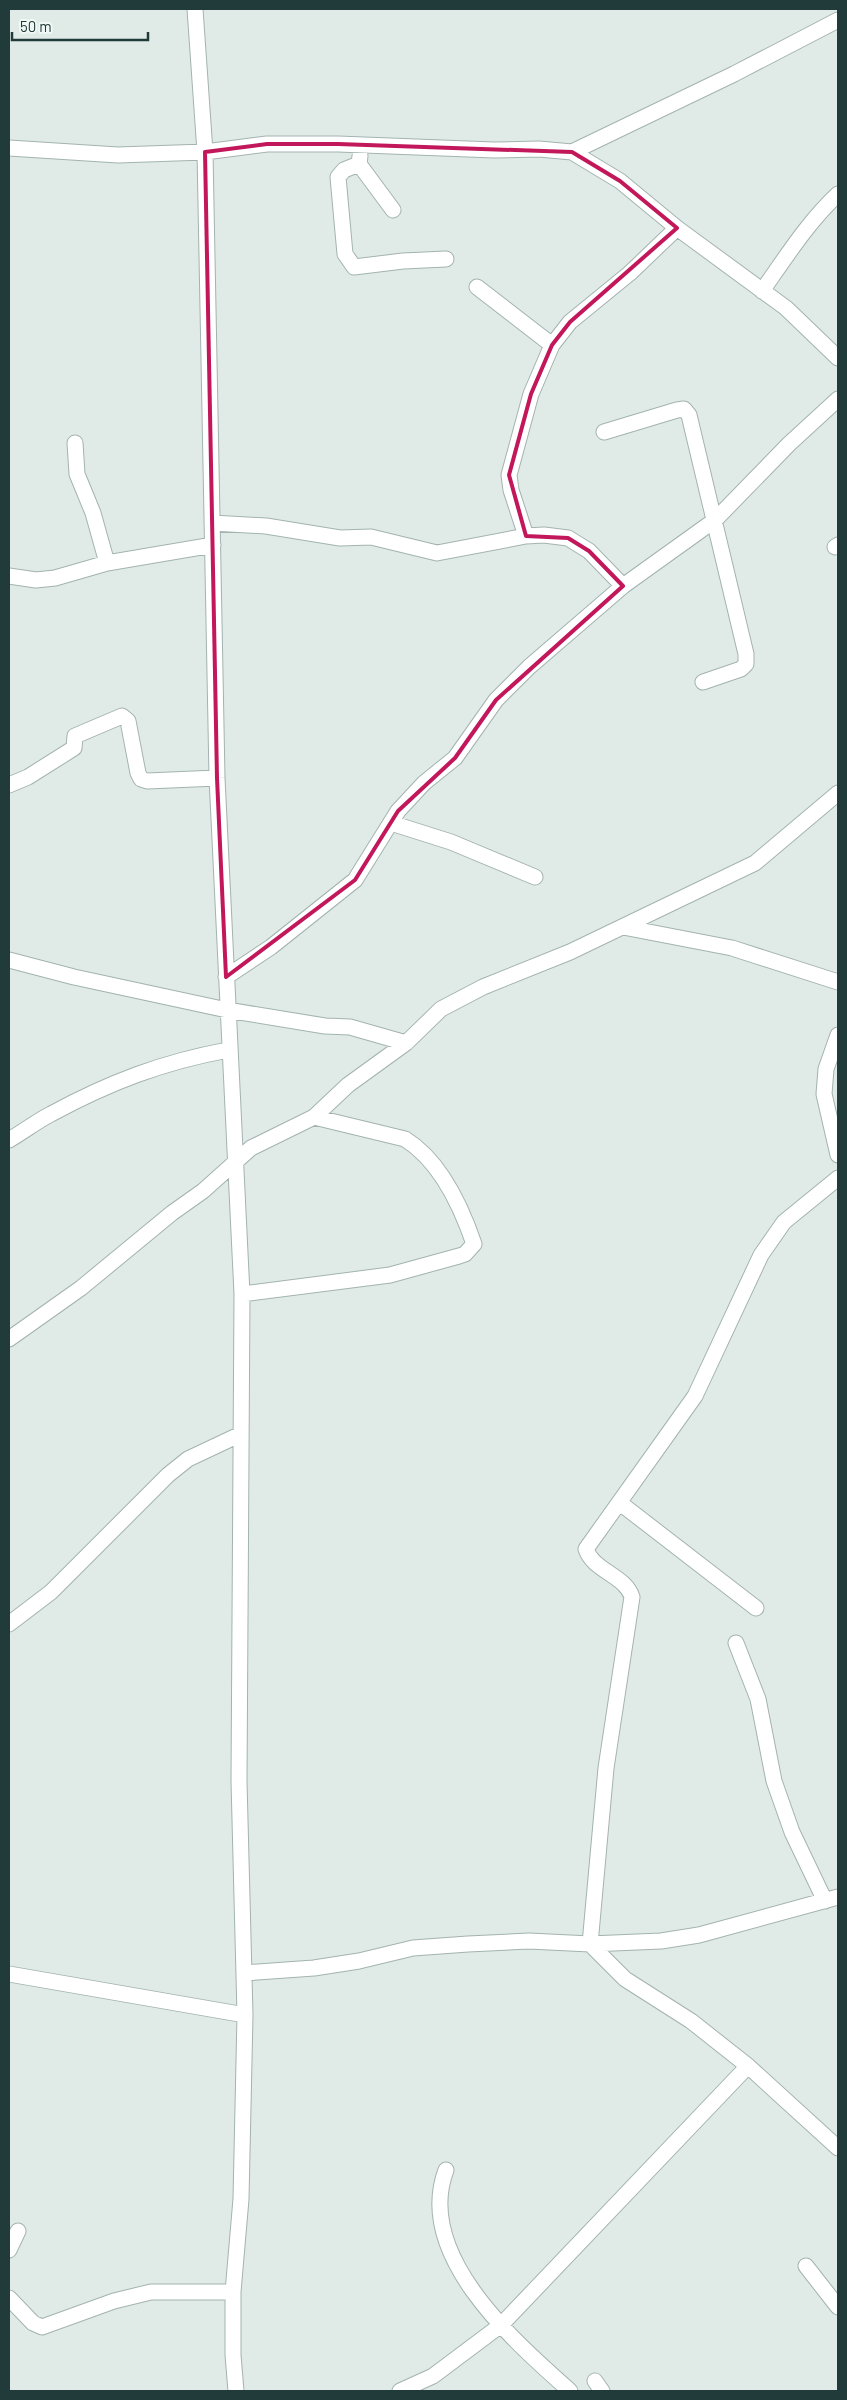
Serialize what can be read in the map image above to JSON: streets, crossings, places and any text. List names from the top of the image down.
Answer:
{
  "scale_bar": "50 m"
}
